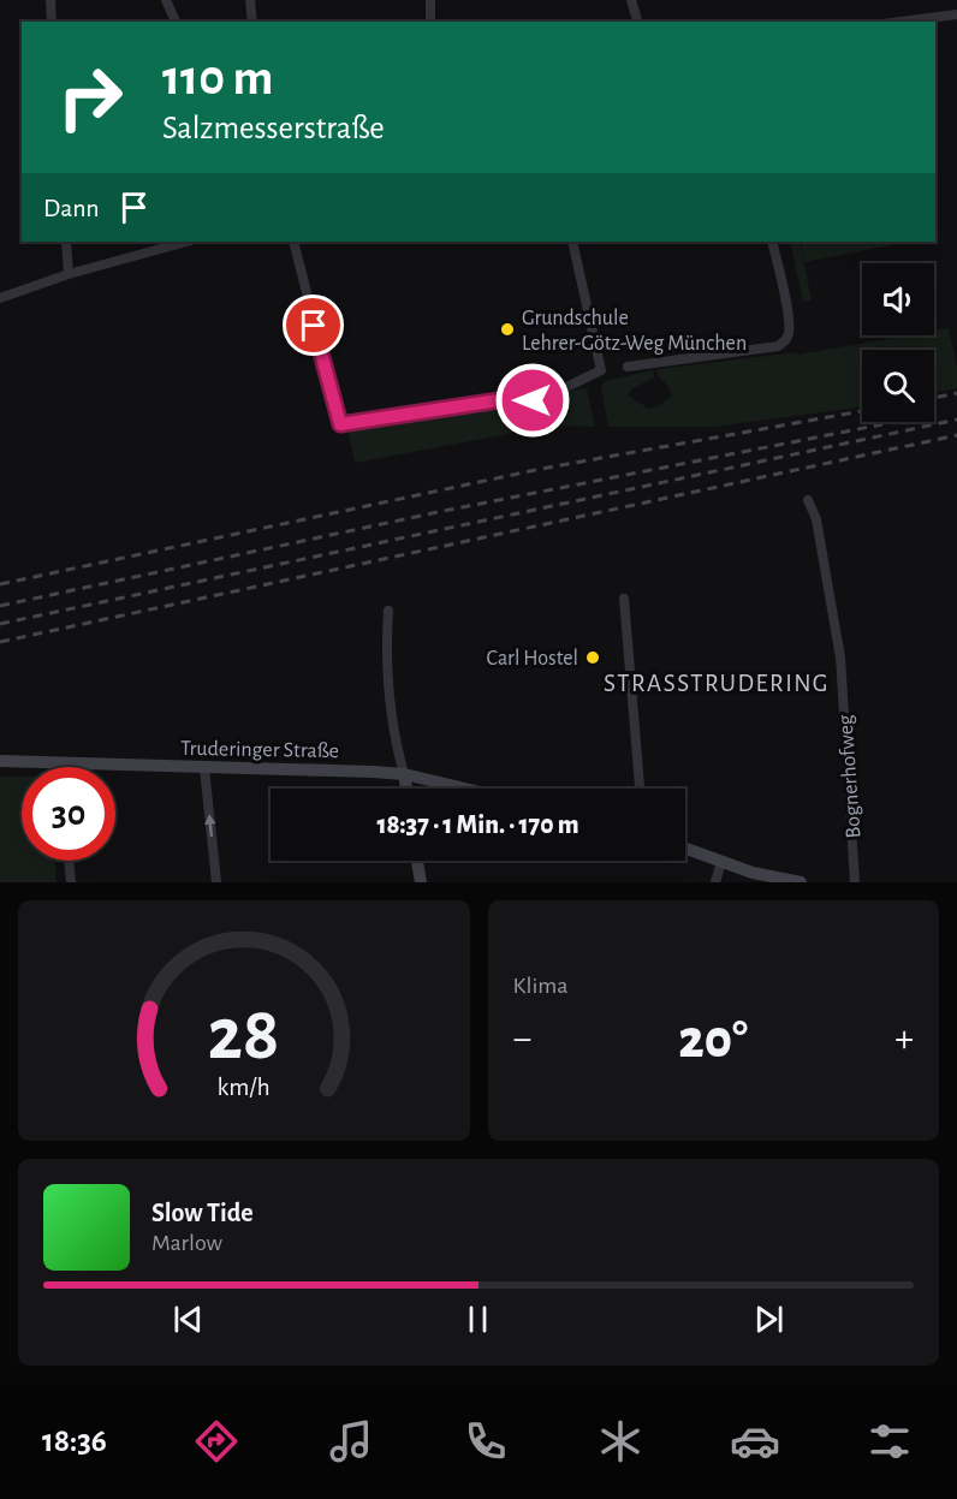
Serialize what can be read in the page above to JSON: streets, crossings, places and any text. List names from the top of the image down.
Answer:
{
  "streets": {
    "street": ["Truderinger Straße", "Bognerhofweg"]
  },
  "districts": ["STRASSTRUDERING"],
  "places": ["Grundschule Lehrer-Götz-Weg München", "Carl Hostel"],
  "page": {
    "turn": ["110 m", "Salzmesserstraße"],
    "then": "Dann",
    "limit": "30",
    "trip": "18:37 · 1 Min. · 170 m",
    "tile": "Klima",
    "heat": ["−", "20°", "+"],
    "song": ["Slow Tide", "Marlow"],
    "tabs": "18:36",
    "gauge": ["28", "km/h"]
  }
}
